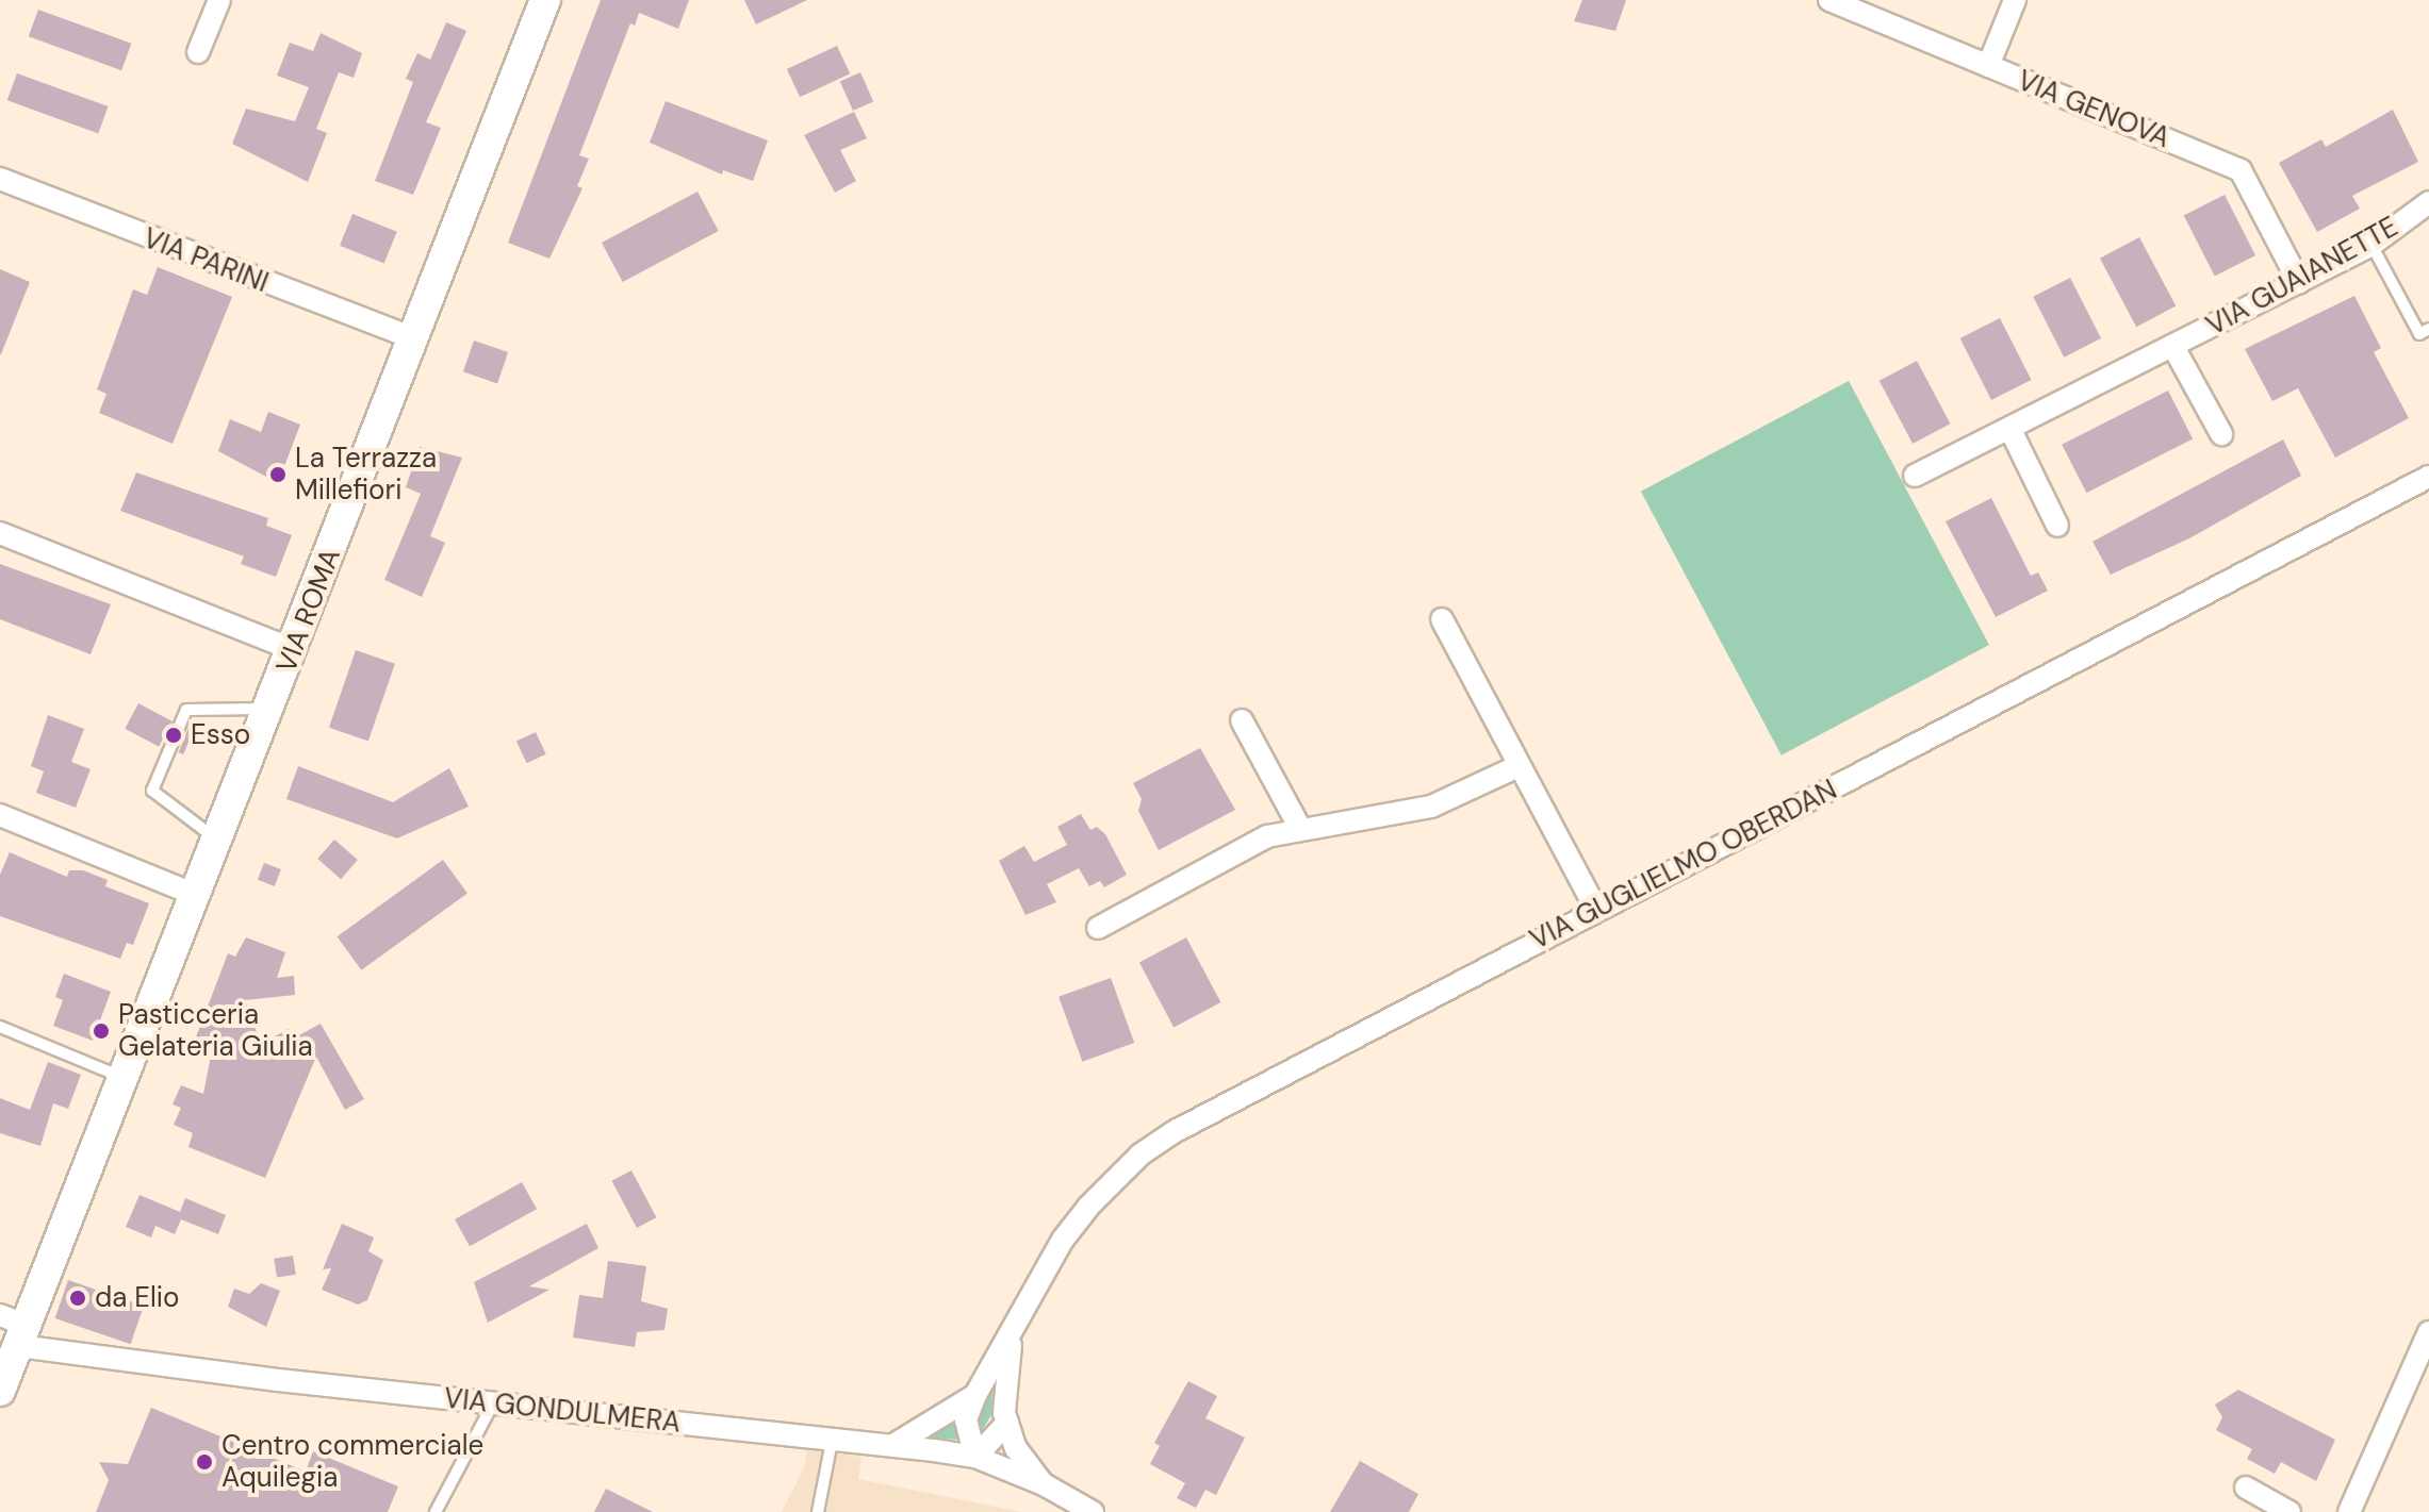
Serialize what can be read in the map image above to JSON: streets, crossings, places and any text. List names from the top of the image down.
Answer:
{
  "streets": {
    "main road": ["VIA ROMA"],
    "street": [
      "VIA GENOVA",
      "VIA PARINI",
      "VIA GUAIANETTE",
      "VIA GUGLIELMO OBERDAN",
      "VIA GONDULMERA"
    ]
  },
  "crossings": [
    ["VIA GENOVA", "VIA GUAIANETTE"],
    ["VIA PARINI", "VIA ROMA"],
    ["VIA ROMA", "VIA GONDULMERA"],
    ["VIA GUGLIELMO OBERDAN", "VIA GONDULMERA"]
  ],
  "places": [
    "La Terrazza Millefiori",
    "Esso",
    "Pasticceria Gelateria Giulia",
    "da Elio",
    "Centro commerciale Aquilegia"
  ]
}
